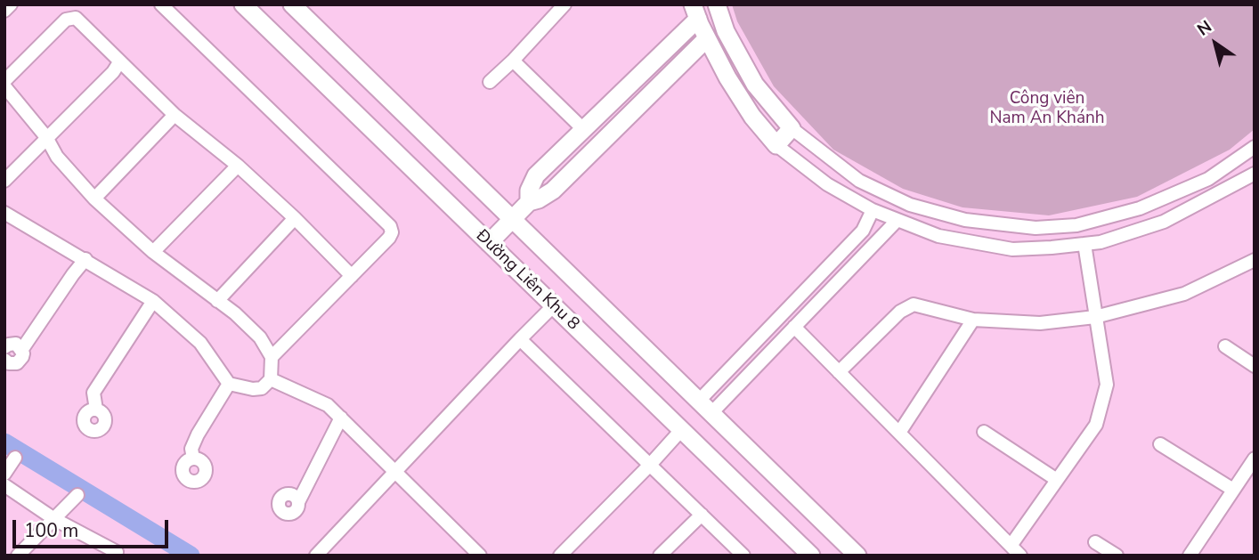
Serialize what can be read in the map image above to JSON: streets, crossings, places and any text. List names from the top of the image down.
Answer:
{
  "streets": {
    "street": ["Đường Liên Khu 8"]
  },
  "parks": ["Công viên Nam An Khánh"],
  "scale_bar": "100 m",
  "north": "top left"
}
